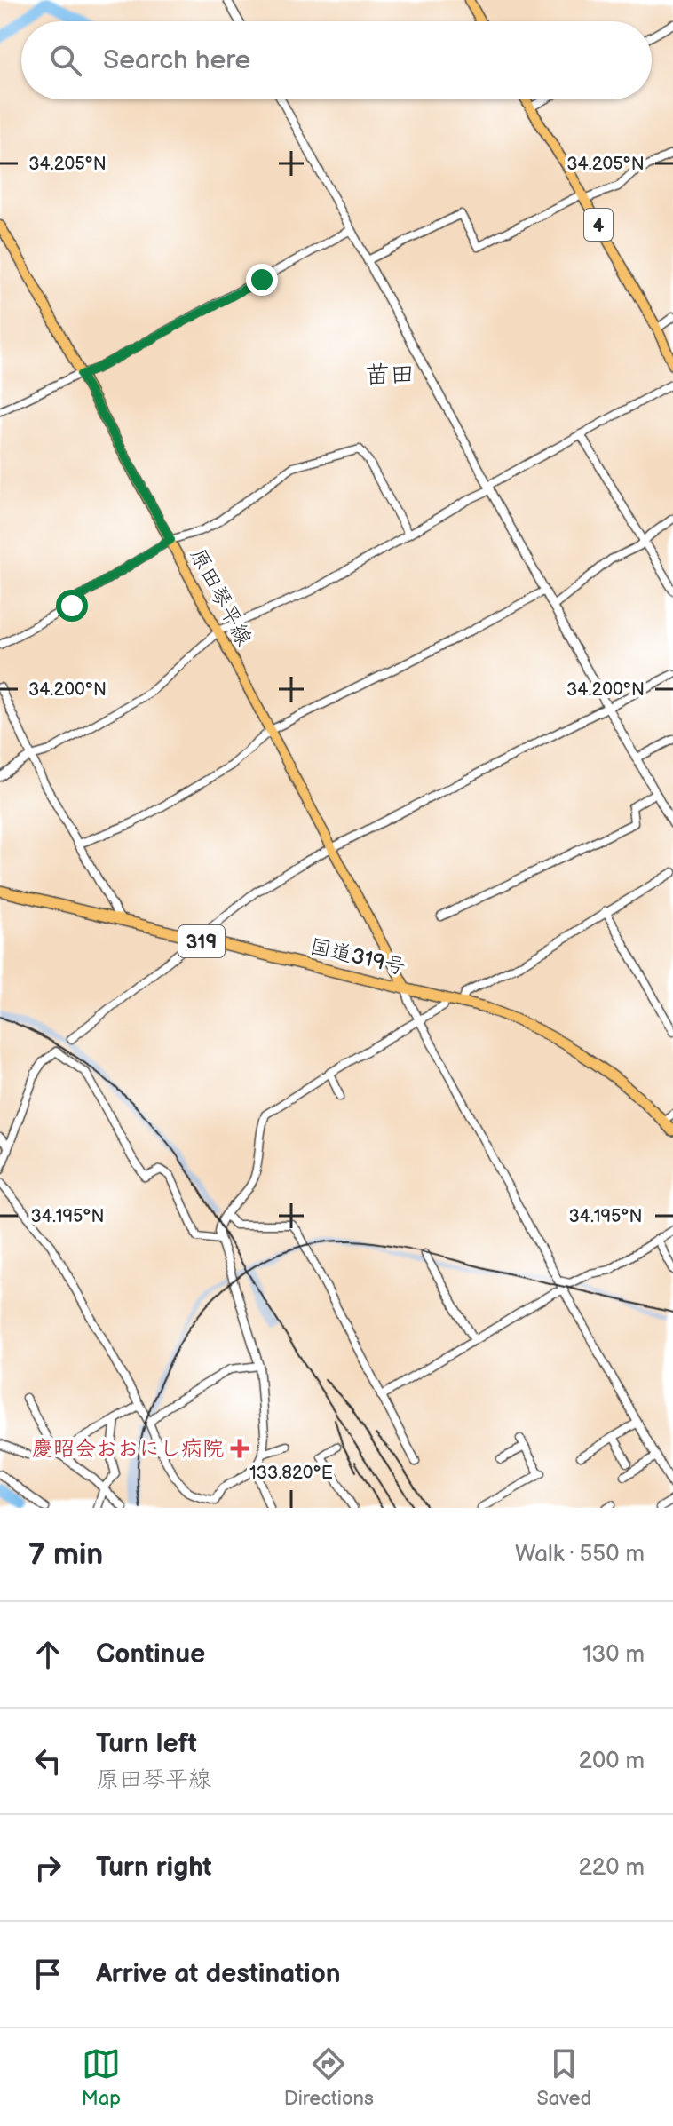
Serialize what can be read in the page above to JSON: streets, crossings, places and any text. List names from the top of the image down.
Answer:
{
  "streets": {
    "highway": ["319", "国道319号"],
    "main road": ["4", "原田琴平線"]
  },
  "crossings": [
    ["原田琴平線", "国道319号"]
  ],
  "districts": ["苗田"],
  "places": {
    "health": ["慶昭会おおにし病院"]
  },
  "page": {
    "search": "Search here",
    "heading": ["7 min", "Walk · 550 m"],
    "list": [
      ["Continue", "130 m"],
      ["Turn left", "原田琴平線", "200 m"],
      ["Turn right", "220 m"],
      "Arrive at destination"
    ],
    "nav": ["Map", "Directions", "Saved"]
  },
  "coordinates": [
    "34.205°N",
    "34.200°N",
    "34.195°N",
    "133.820°E"
  ]
}
